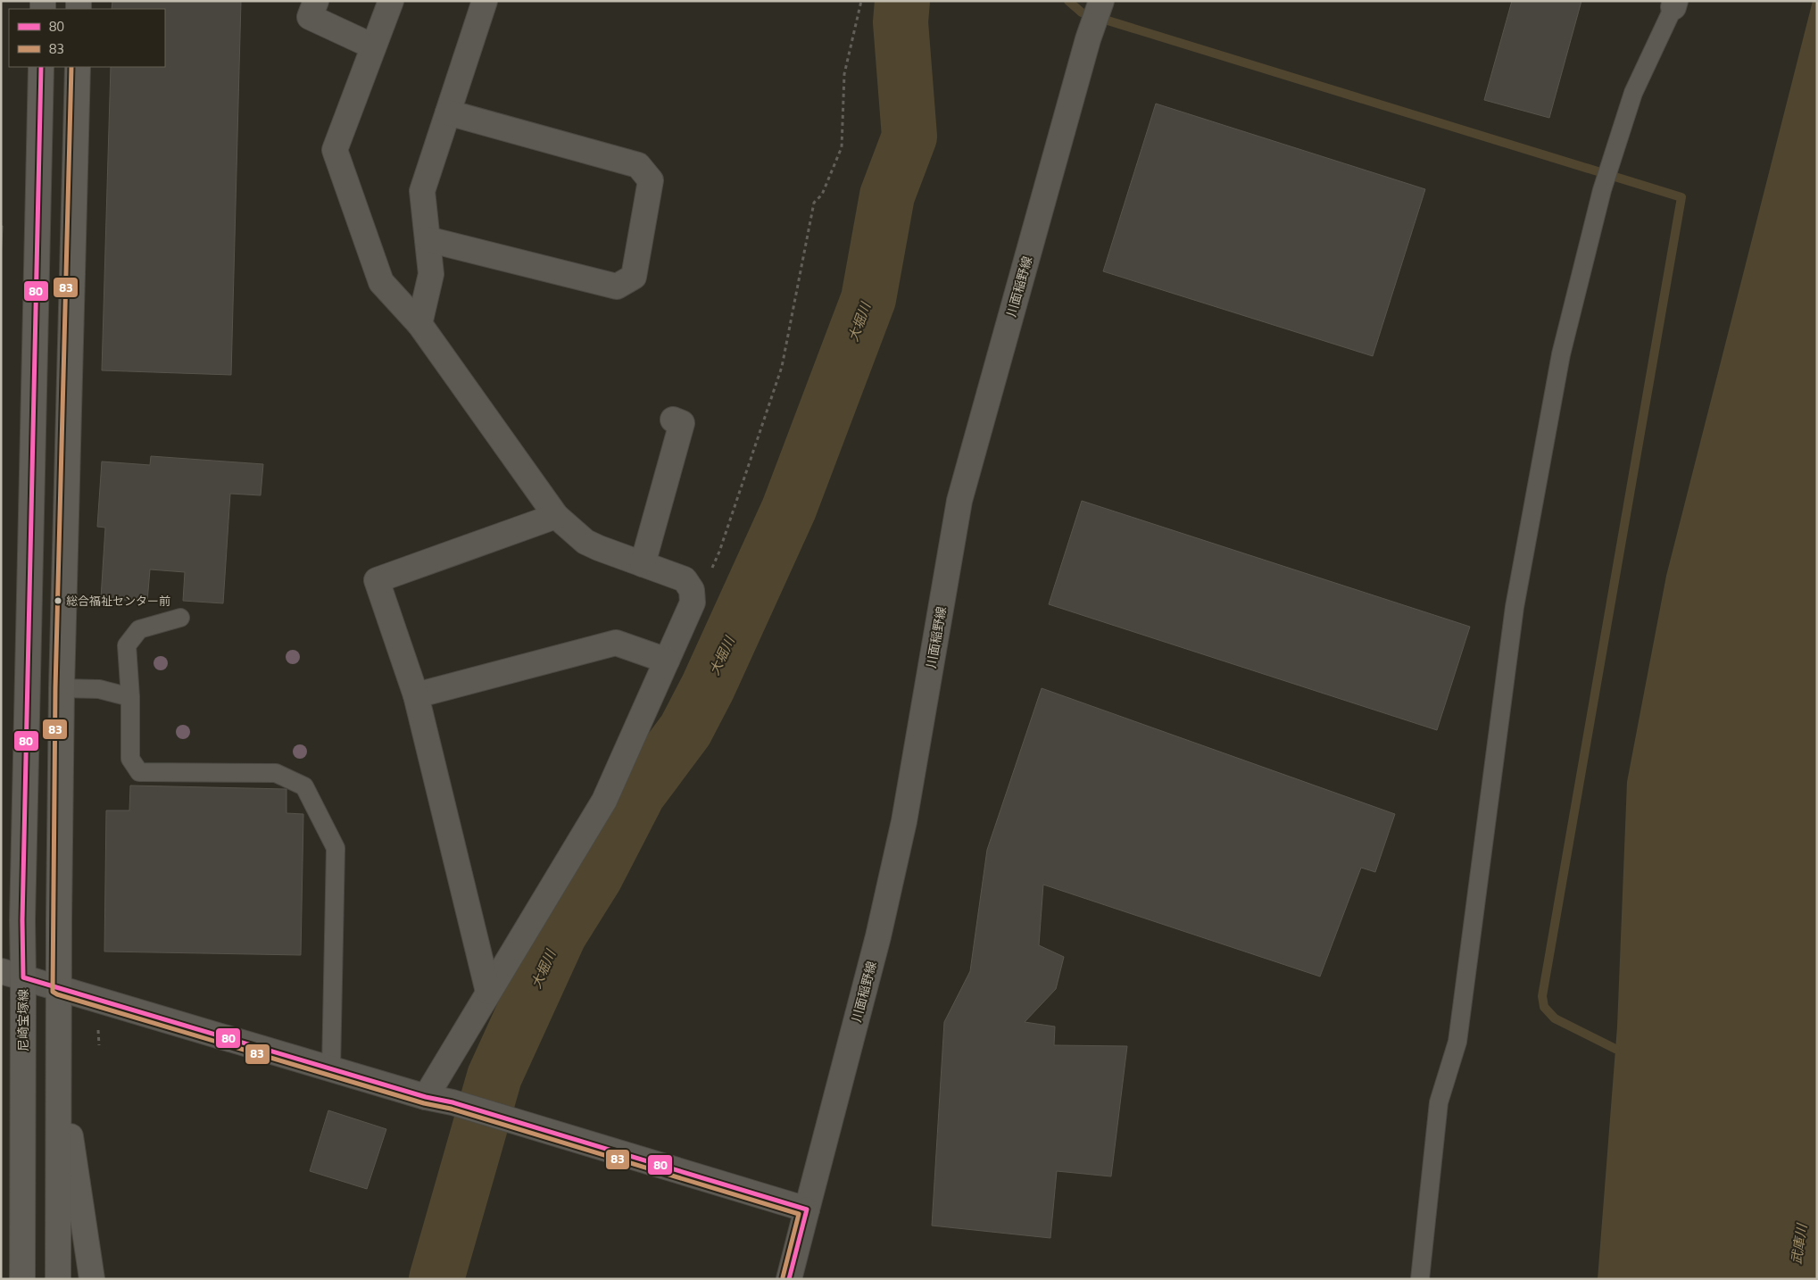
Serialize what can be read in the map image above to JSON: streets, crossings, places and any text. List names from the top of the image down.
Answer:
{
  "streets": {
    "main road": ["尼崎宝塚線"],
    "street": ["川面稲野線"]
  },
  "water": ["大堀川", "武庫川"],
  "places": ["総合福祉センター前"],
  "lines": ["transit line 80", "transit line 83"],
  "legend": ["80", "83"]
}
